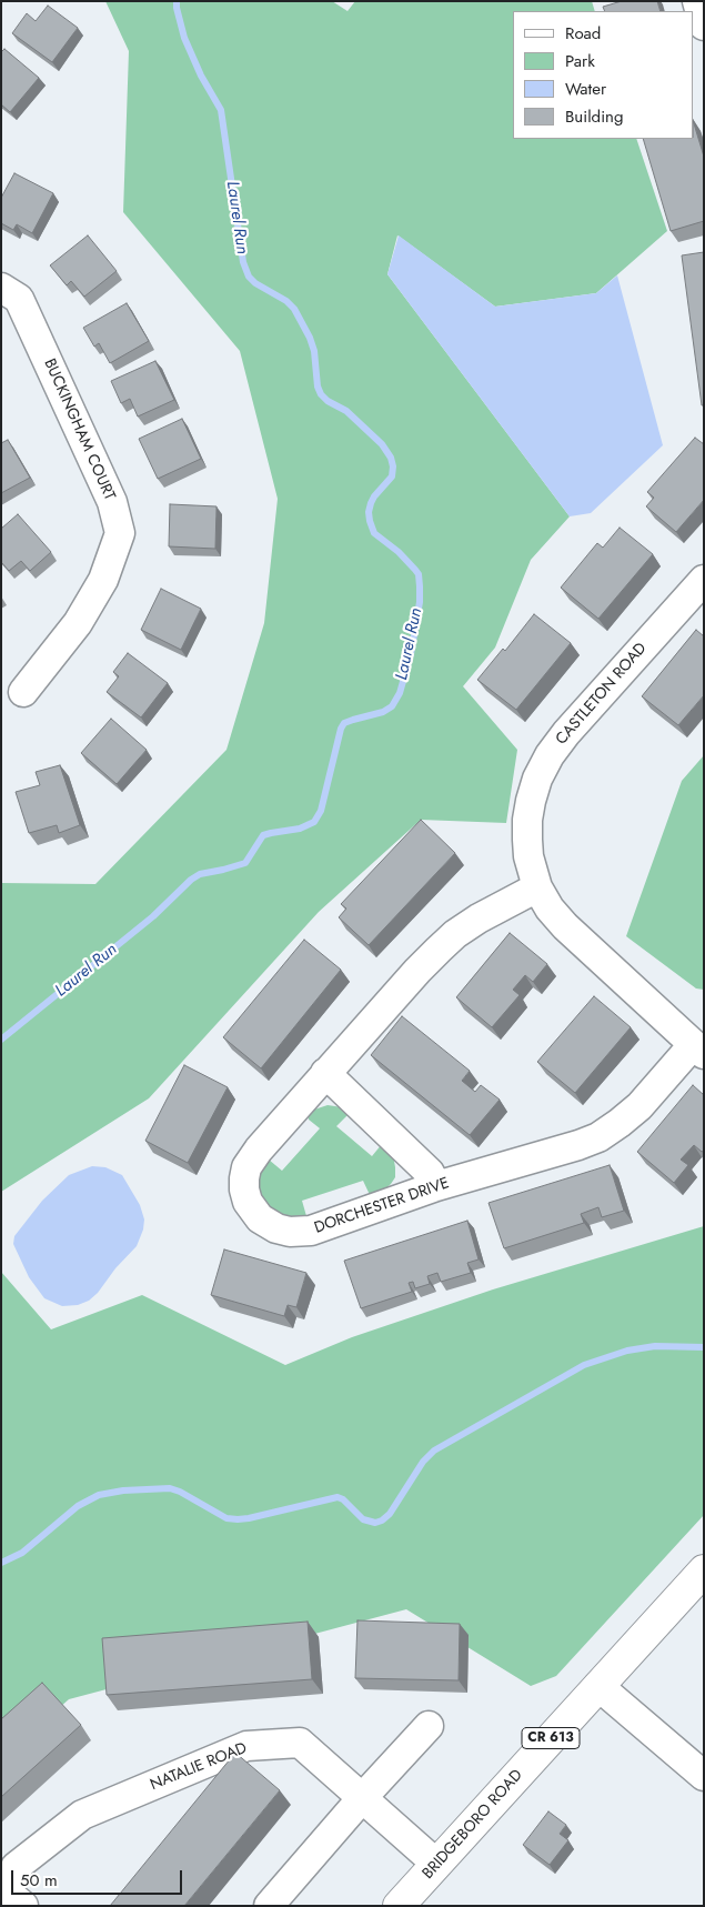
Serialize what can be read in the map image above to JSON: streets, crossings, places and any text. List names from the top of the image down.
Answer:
{
  "streets": {
    "main road": ["CR 613", "BRIDGEBORO ROAD"],
    "street": [
      "BUCKINGHAM COURT",
      "CASTLETON ROAD",
      "DORCHESTER DRIVE",
      "NATALIE ROAD"
    ]
  },
  "crossings": [
    ["CASTLETON ROAD", "DORCHESTER DRIVE"],
    ["NATALIE ROAD", "BRIDGEBORO ROAD"]
  ],
  "water": ["Laurel Run"],
  "legend": [
    "Road",
    "Park",
    "Water",
    "Building"
  ],
  "scale_bar": "50 m"
}
